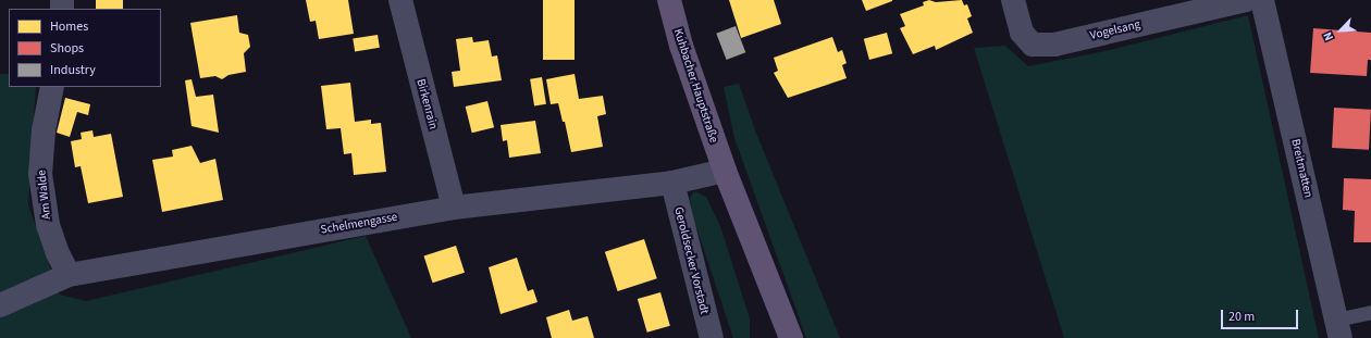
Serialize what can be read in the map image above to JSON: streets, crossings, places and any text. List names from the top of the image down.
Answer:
{
  "streets": {
    "main road": ["Kuhbacher Hauptstraße"],
    "street": [
      "Vogelsang",
      "Birkenrain",
      "Breitmatten",
      "Am Walde",
      "Schelmengasse",
      "Geroldsecker Vorstadt"
    ]
  },
  "crossings": [
    ["Kuhbacher Hauptstraße", "Schelmengasse"],
    ["Birkenrain", "Schelmengasse"],
    ["Am Walde", "Schelmengasse"],
    ["Schelmengasse", "Geroldsecker Vorstadt"]
  ],
  "legend": ["Homes", "Shops", "Industry"],
  "scale_bar": "20 m",
  "north": "bottom left"
}
